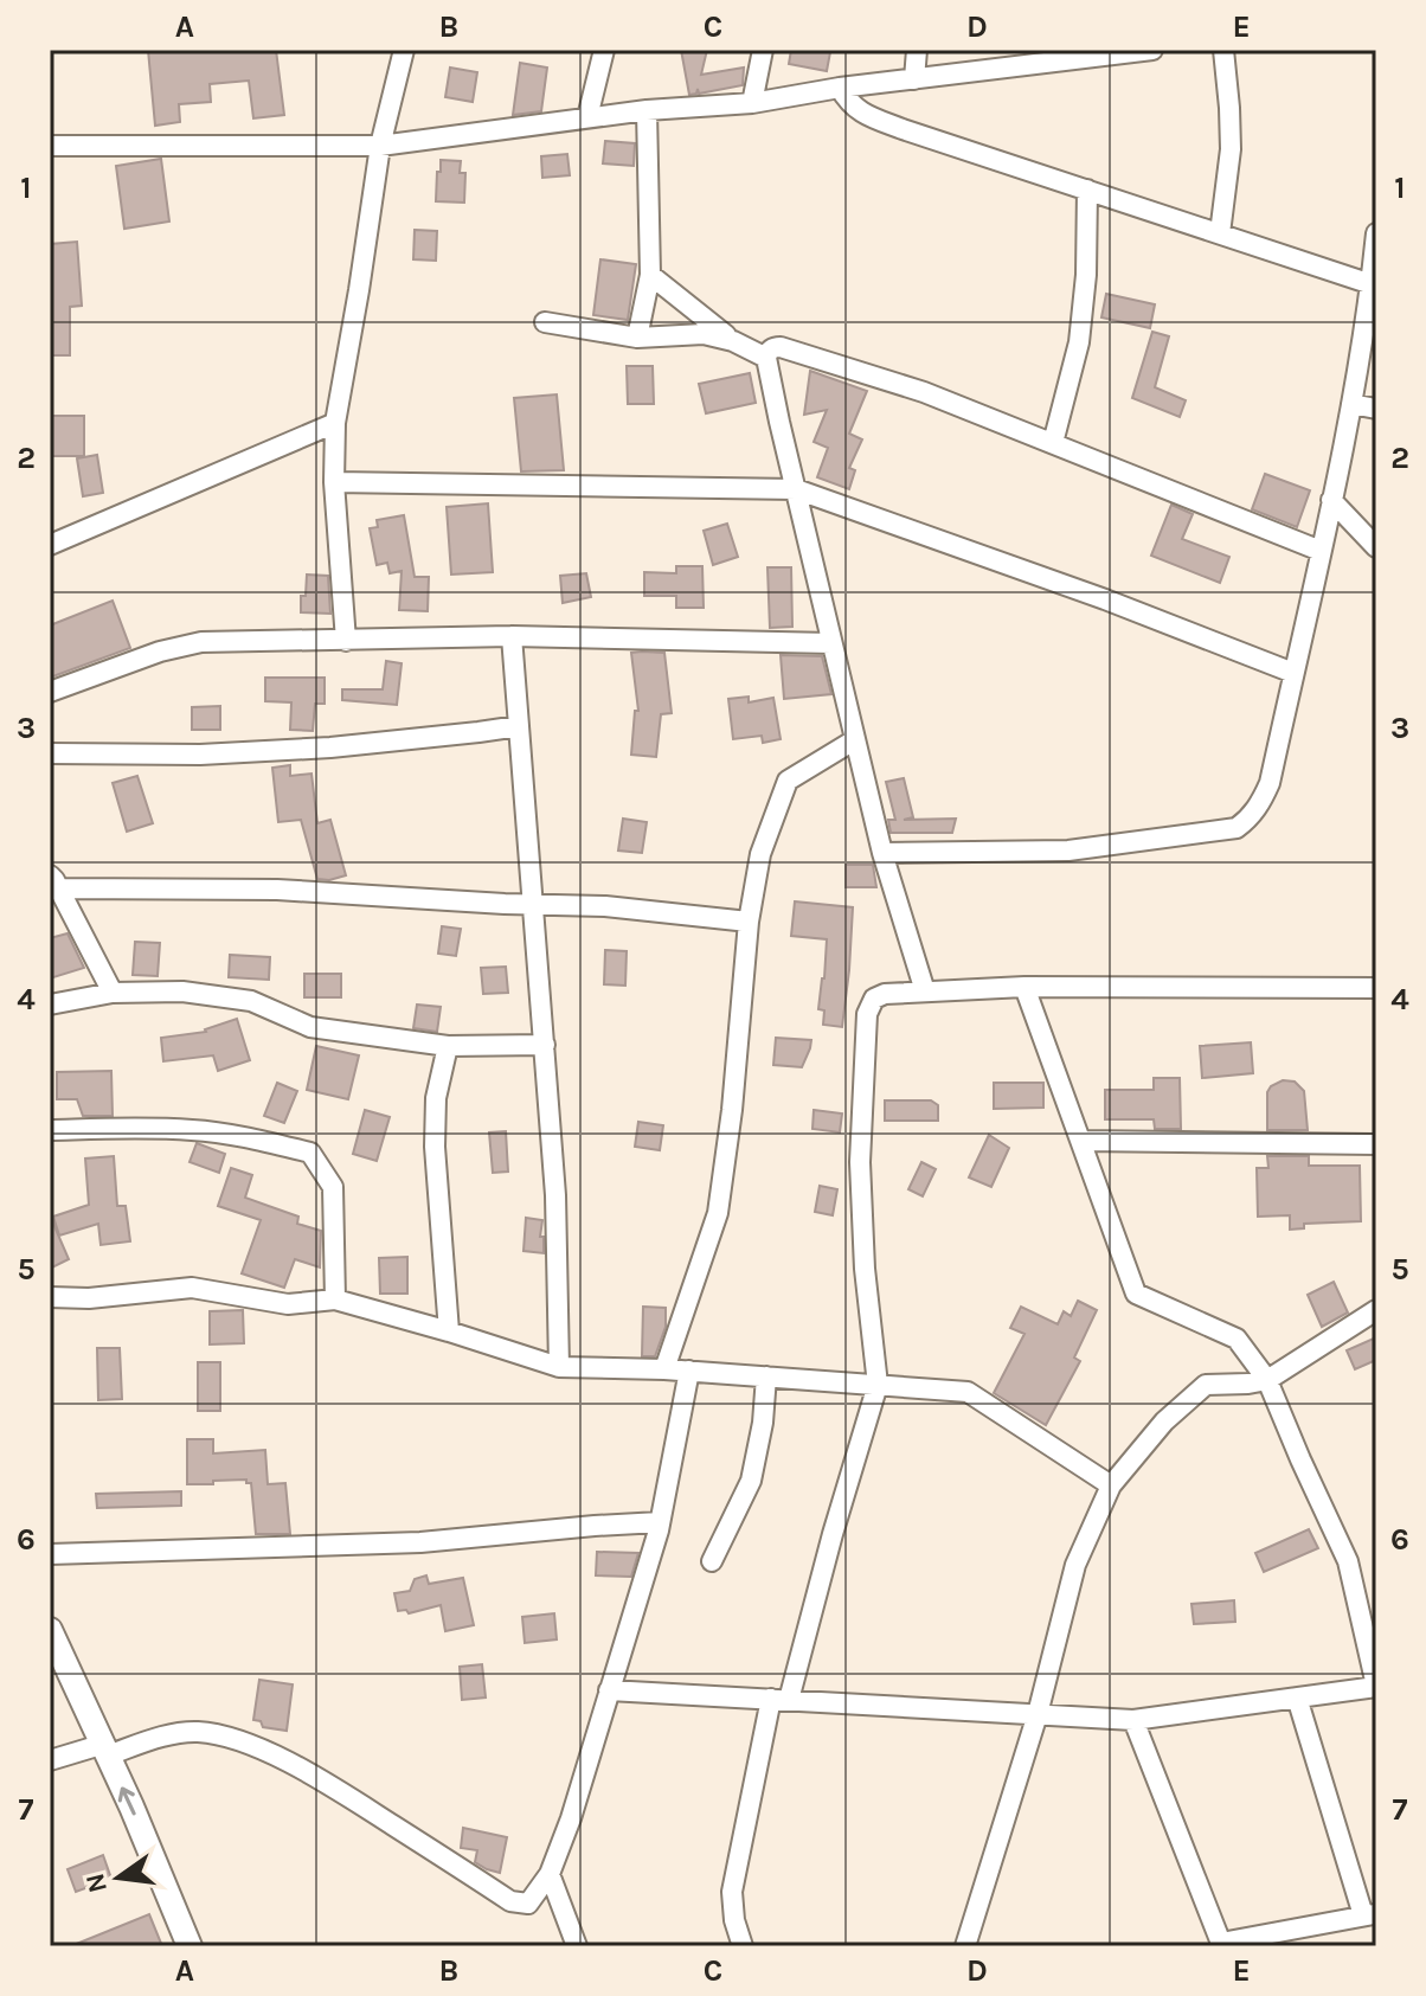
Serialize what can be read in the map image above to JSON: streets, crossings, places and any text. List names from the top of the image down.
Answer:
{
  "north": "left",
  "grid": {
    "columns": [
      "A",
      "B",
      "C",
      "D",
      "E"
    ],
    "rows": [
      "1",
      "2",
      "3",
      "4",
      "5",
      "6",
      "7"
    ]
  }
}
